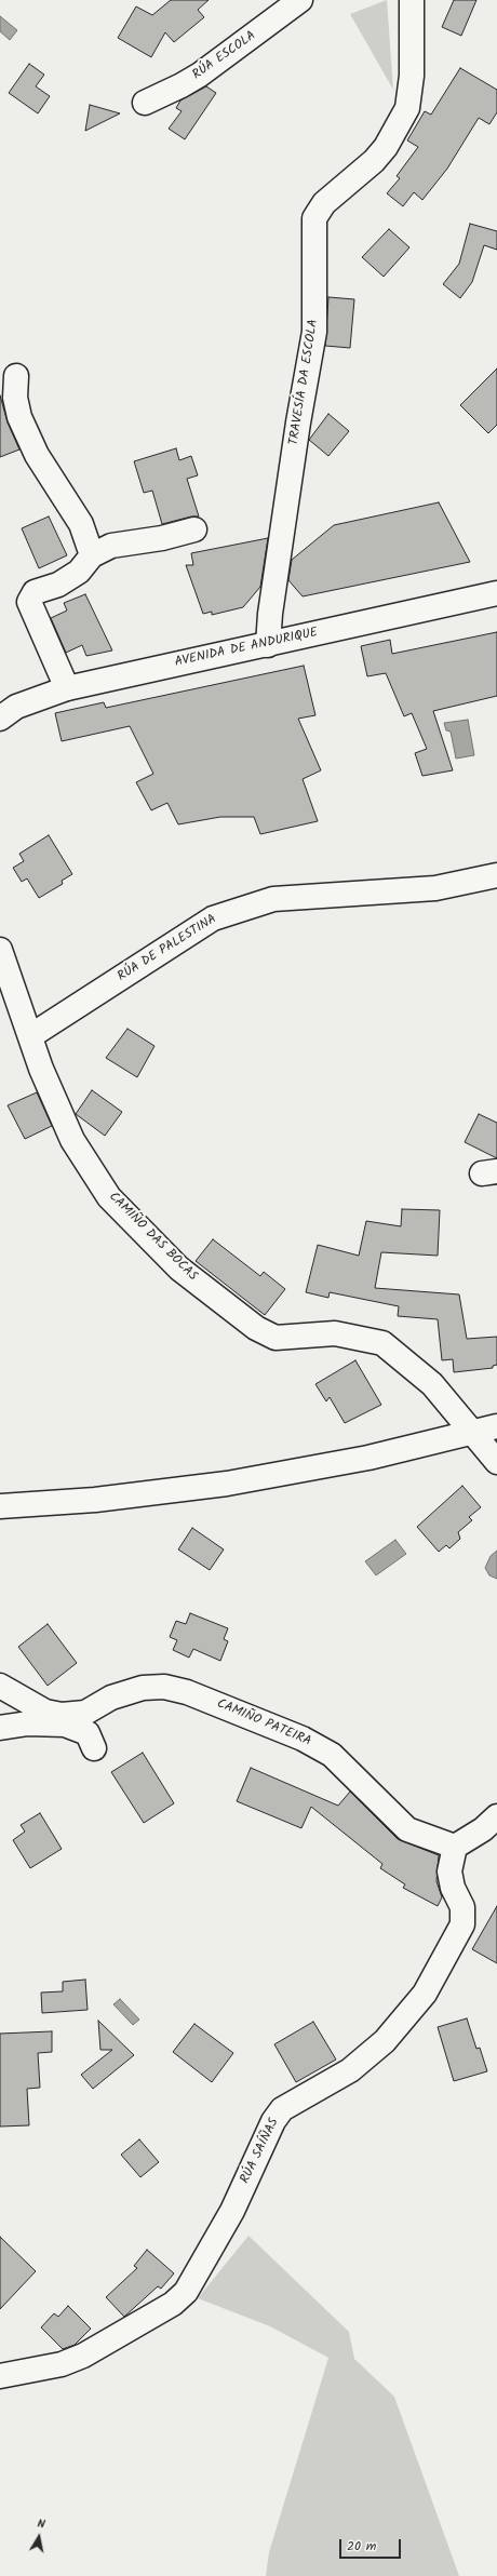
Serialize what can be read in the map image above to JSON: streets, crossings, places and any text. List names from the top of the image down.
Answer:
{
  "streets": {
    "street": [
      "RÚA ESCOLA",
      "TRAVESÍA DA ESCOLA",
      "AVENIDA DE ANDURIQUE",
      "RÚA DE PALESTINA",
      "CAMIÑO DAS BOCAS",
      "CAMIÑO PATEIRA",
      "RÚA SAÍÑAS"
    ]
  },
  "crossings": [
    ["TRAVESÍA DA ESCOLA", "AVENIDA DE ANDURIQUE"],
    ["RÚA DE PALESTINA", "CAMIÑO DAS BOCAS"],
    ["CAMIÑO PATEIRA", "RÚA SAÍÑAS"]
  ],
  "scale_bar": "20 m",
  "north": "top"
}
